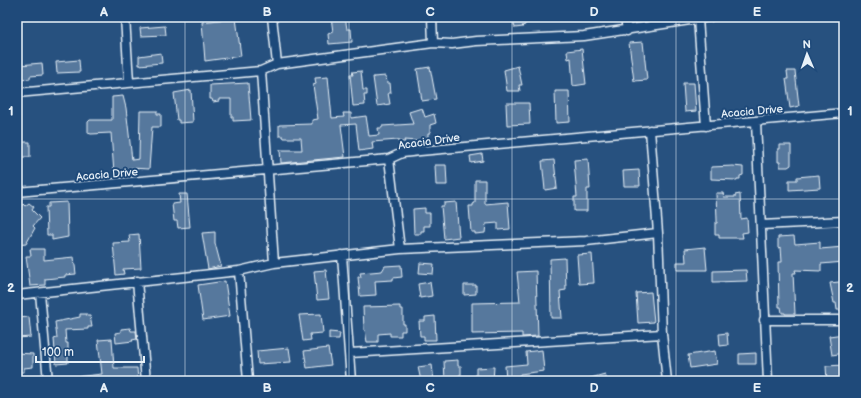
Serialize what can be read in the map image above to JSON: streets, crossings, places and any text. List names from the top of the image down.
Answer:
{
  "streets": {
    "street": ["Acacia Drive"]
  },
  "scale_bar": "100 m",
  "north": "top",
  "grid": {
    "columns": [
      "A",
      "B",
      "C",
      "D",
      "E"
    ],
    "rows": ["1", "2"]
  }
}
